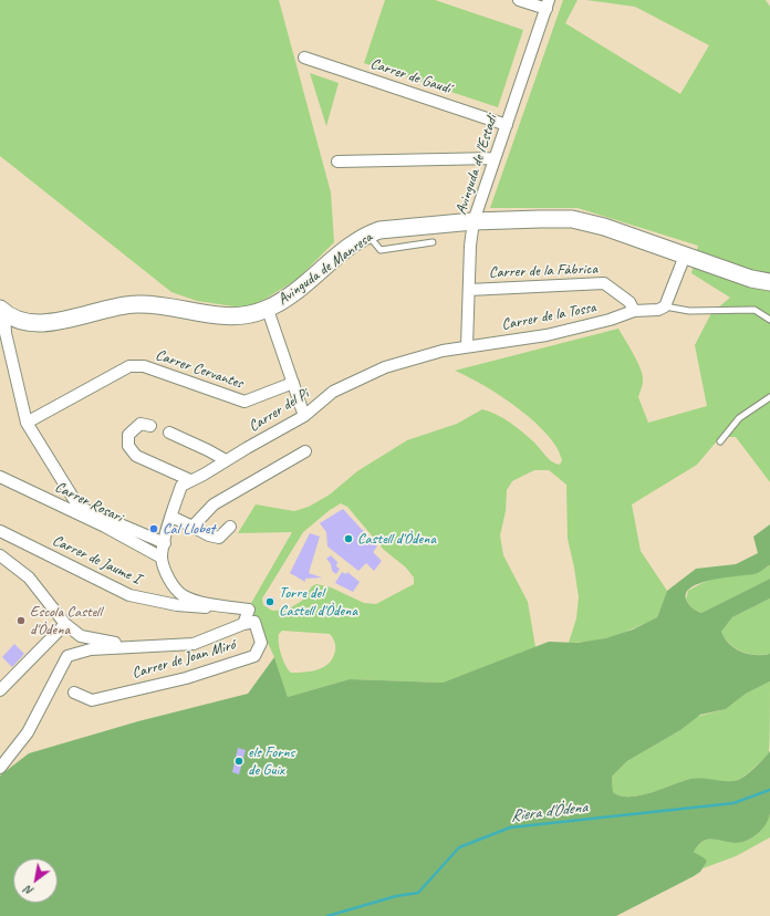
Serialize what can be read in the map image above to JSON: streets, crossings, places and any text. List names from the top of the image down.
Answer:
{
  "streets": {
    "street": [
      "Carrer de Gaudí",
      "Avinguda de l'Estadi",
      "Avinguda de Manresa",
      "Carrer de la Fàbrica",
      "Carrer de la Tossa",
      "Carrer Cervantes",
      "Carrer del Pi",
      "Carrer Rosari",
      "Carrer de Jaume I",
      "Carrer de Joan Miró"
    ]
  },
  "crossings": [
    ["Carrer de Gaudí", "Avinguda de l'Estadi"],
    ["Avinguda de l'Estadi", "Avinguda de Manresa"],
    ["Avinguda de l'Estadi", "Carrer de la Fàbrica"],
    ["Avinguda de l'Estadi", "Carrer de la Tossa"],
    ["Avinguda de l'Estadi", "Carrer del Pi"],
    ["Carrer de la Fàbrica", "Carrer de la Tossa"],
    ["Carrer de la Tossa", "Carrer del Pi"],
    ["Carrer del Pi", "Carrer Rosari"]
  ],
  "water": ["Riera d'Òdena"],
  "places": [
    "Cal Llobet",
    "Castell d'Òdena",
    "Torre del Castell d'Òdena",
    "Escola Castell d'Òdena",
    "els Forns de Guix"
  ],
  "north": "bottom left"
}
